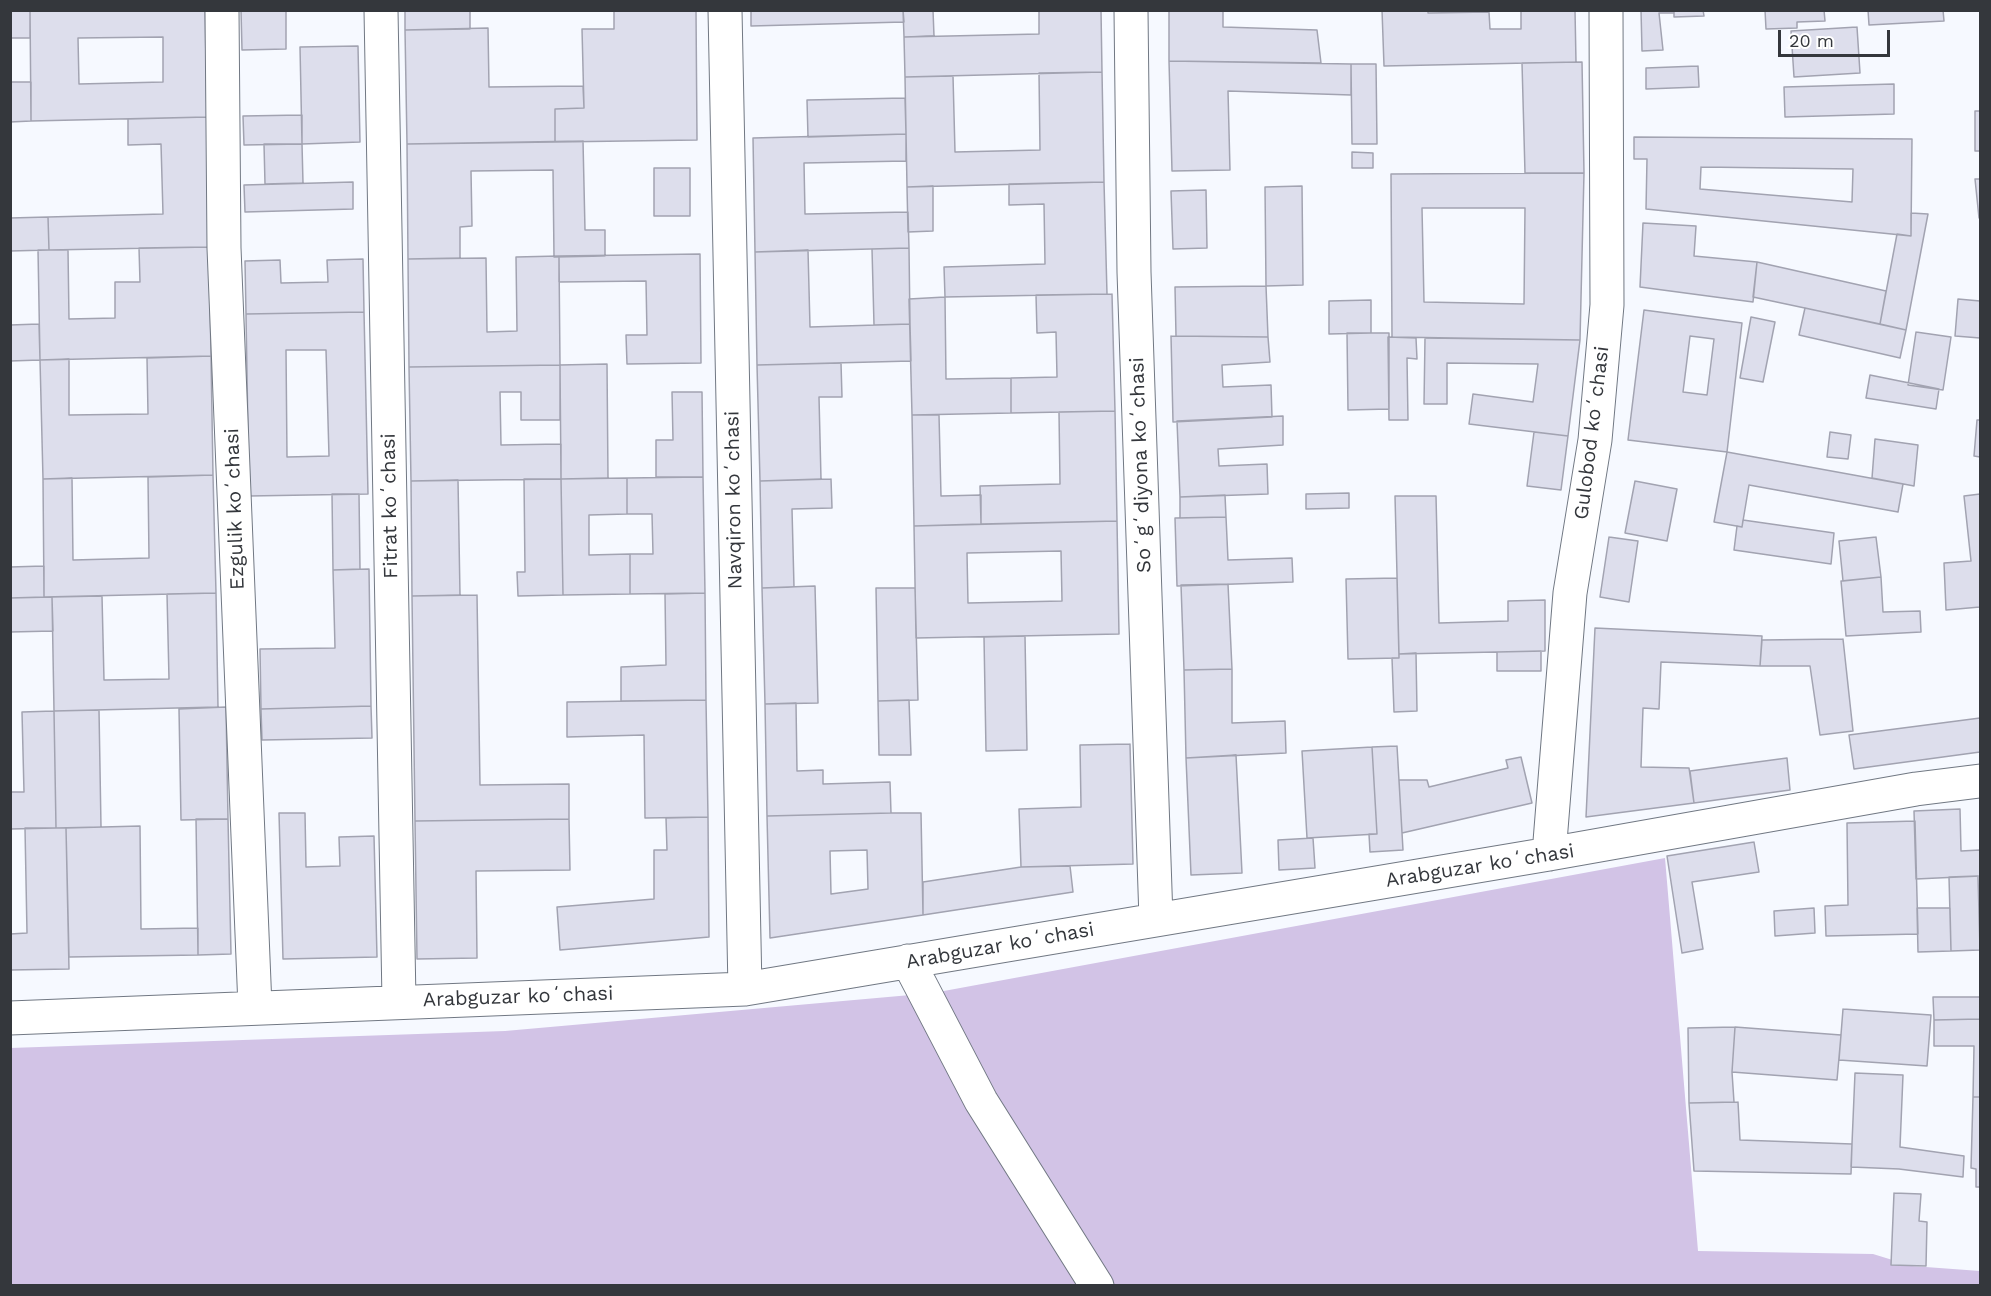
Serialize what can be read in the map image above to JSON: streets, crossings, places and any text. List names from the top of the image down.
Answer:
{
  "streets": {
    "street": [
      "Gulobod koʻchasi",
      "Soʻgʻdiyona koʻchasi",
      "Navqiron koʻchasi",
      "Fitrat koʻchasi",
      "Ezgulik koʻchasi",
      "Arabguzar koʻchasi"
    ]
  },
  "crossings": [
    ["Gulobod koʻchasi", "Arabguzar koʻchasi"],
    ["Soʻgʻdiyona koʻchasi", "Arabguzar koʻchasi"],
    ["Navqiron koʻchasi", "Arabguzar koʻchasi"],
    ["Fitrat koʻchasi", "Arabguzar koʻchasi"],
    ["Ezgulik koʻchasi", "Arabguzar koʻchasi"]
  ],
  "scale_bar": "20 m"
}
